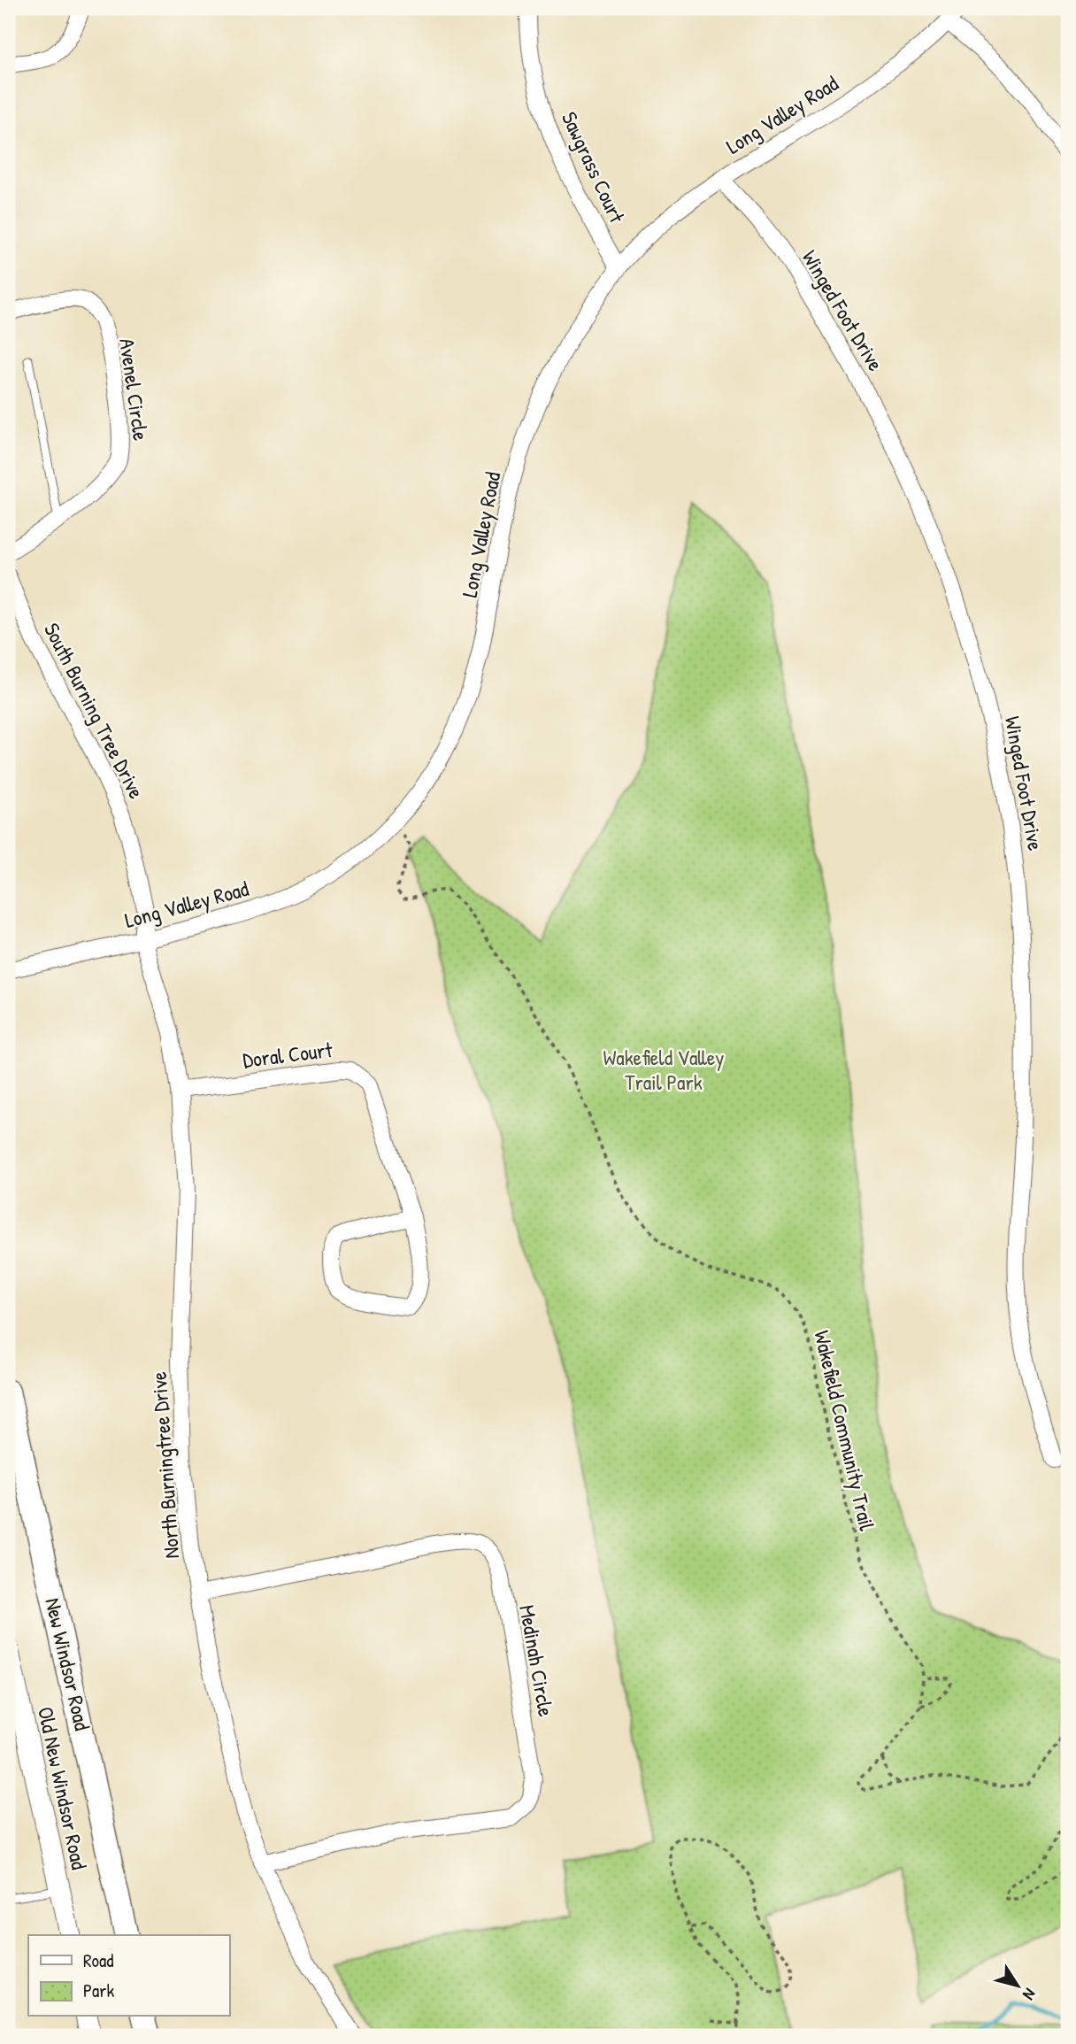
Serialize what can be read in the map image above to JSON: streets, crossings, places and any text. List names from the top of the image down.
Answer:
{
  "streets": {
    "main road": ["New Windsor Road"],
    "street": [
      "Long Valley Road",
      "Sawgrass Court",
      "Winged Foot Drive",
      "Avenel Circle",
      "South Burning Tree Drive",
      "Doral Court",
      "North Burningtree Drive",
      "Medinah Circle",
      "Old New Windsor Road"
    ],
    "path": ["Wakefield Community Trail"]
  },
  "crossings": [
    ["Long Valley Road", "Sawgrass Court"],
    ["Long Valley Road", "Winged Foot Drive"],
    ["Long Valley Road", "South Burning Tree Drive"],
    ["Long Valley Road", "Wakefield Community Trail"],
    ["Long Valley Road", "North Burningtree Drive"],
    ["South Burning Tree Drive", "North Burningtree Drive"],
    ["Doral Court", "North Burningtree Drive"],
    ["North Burningtree Drive", "Medinah Circle"]
  ],
  "parks": ["Wakefield Valley Trail Park"],
  "legend": ["Road", "Park"],
  "north": "bottom right"
}
